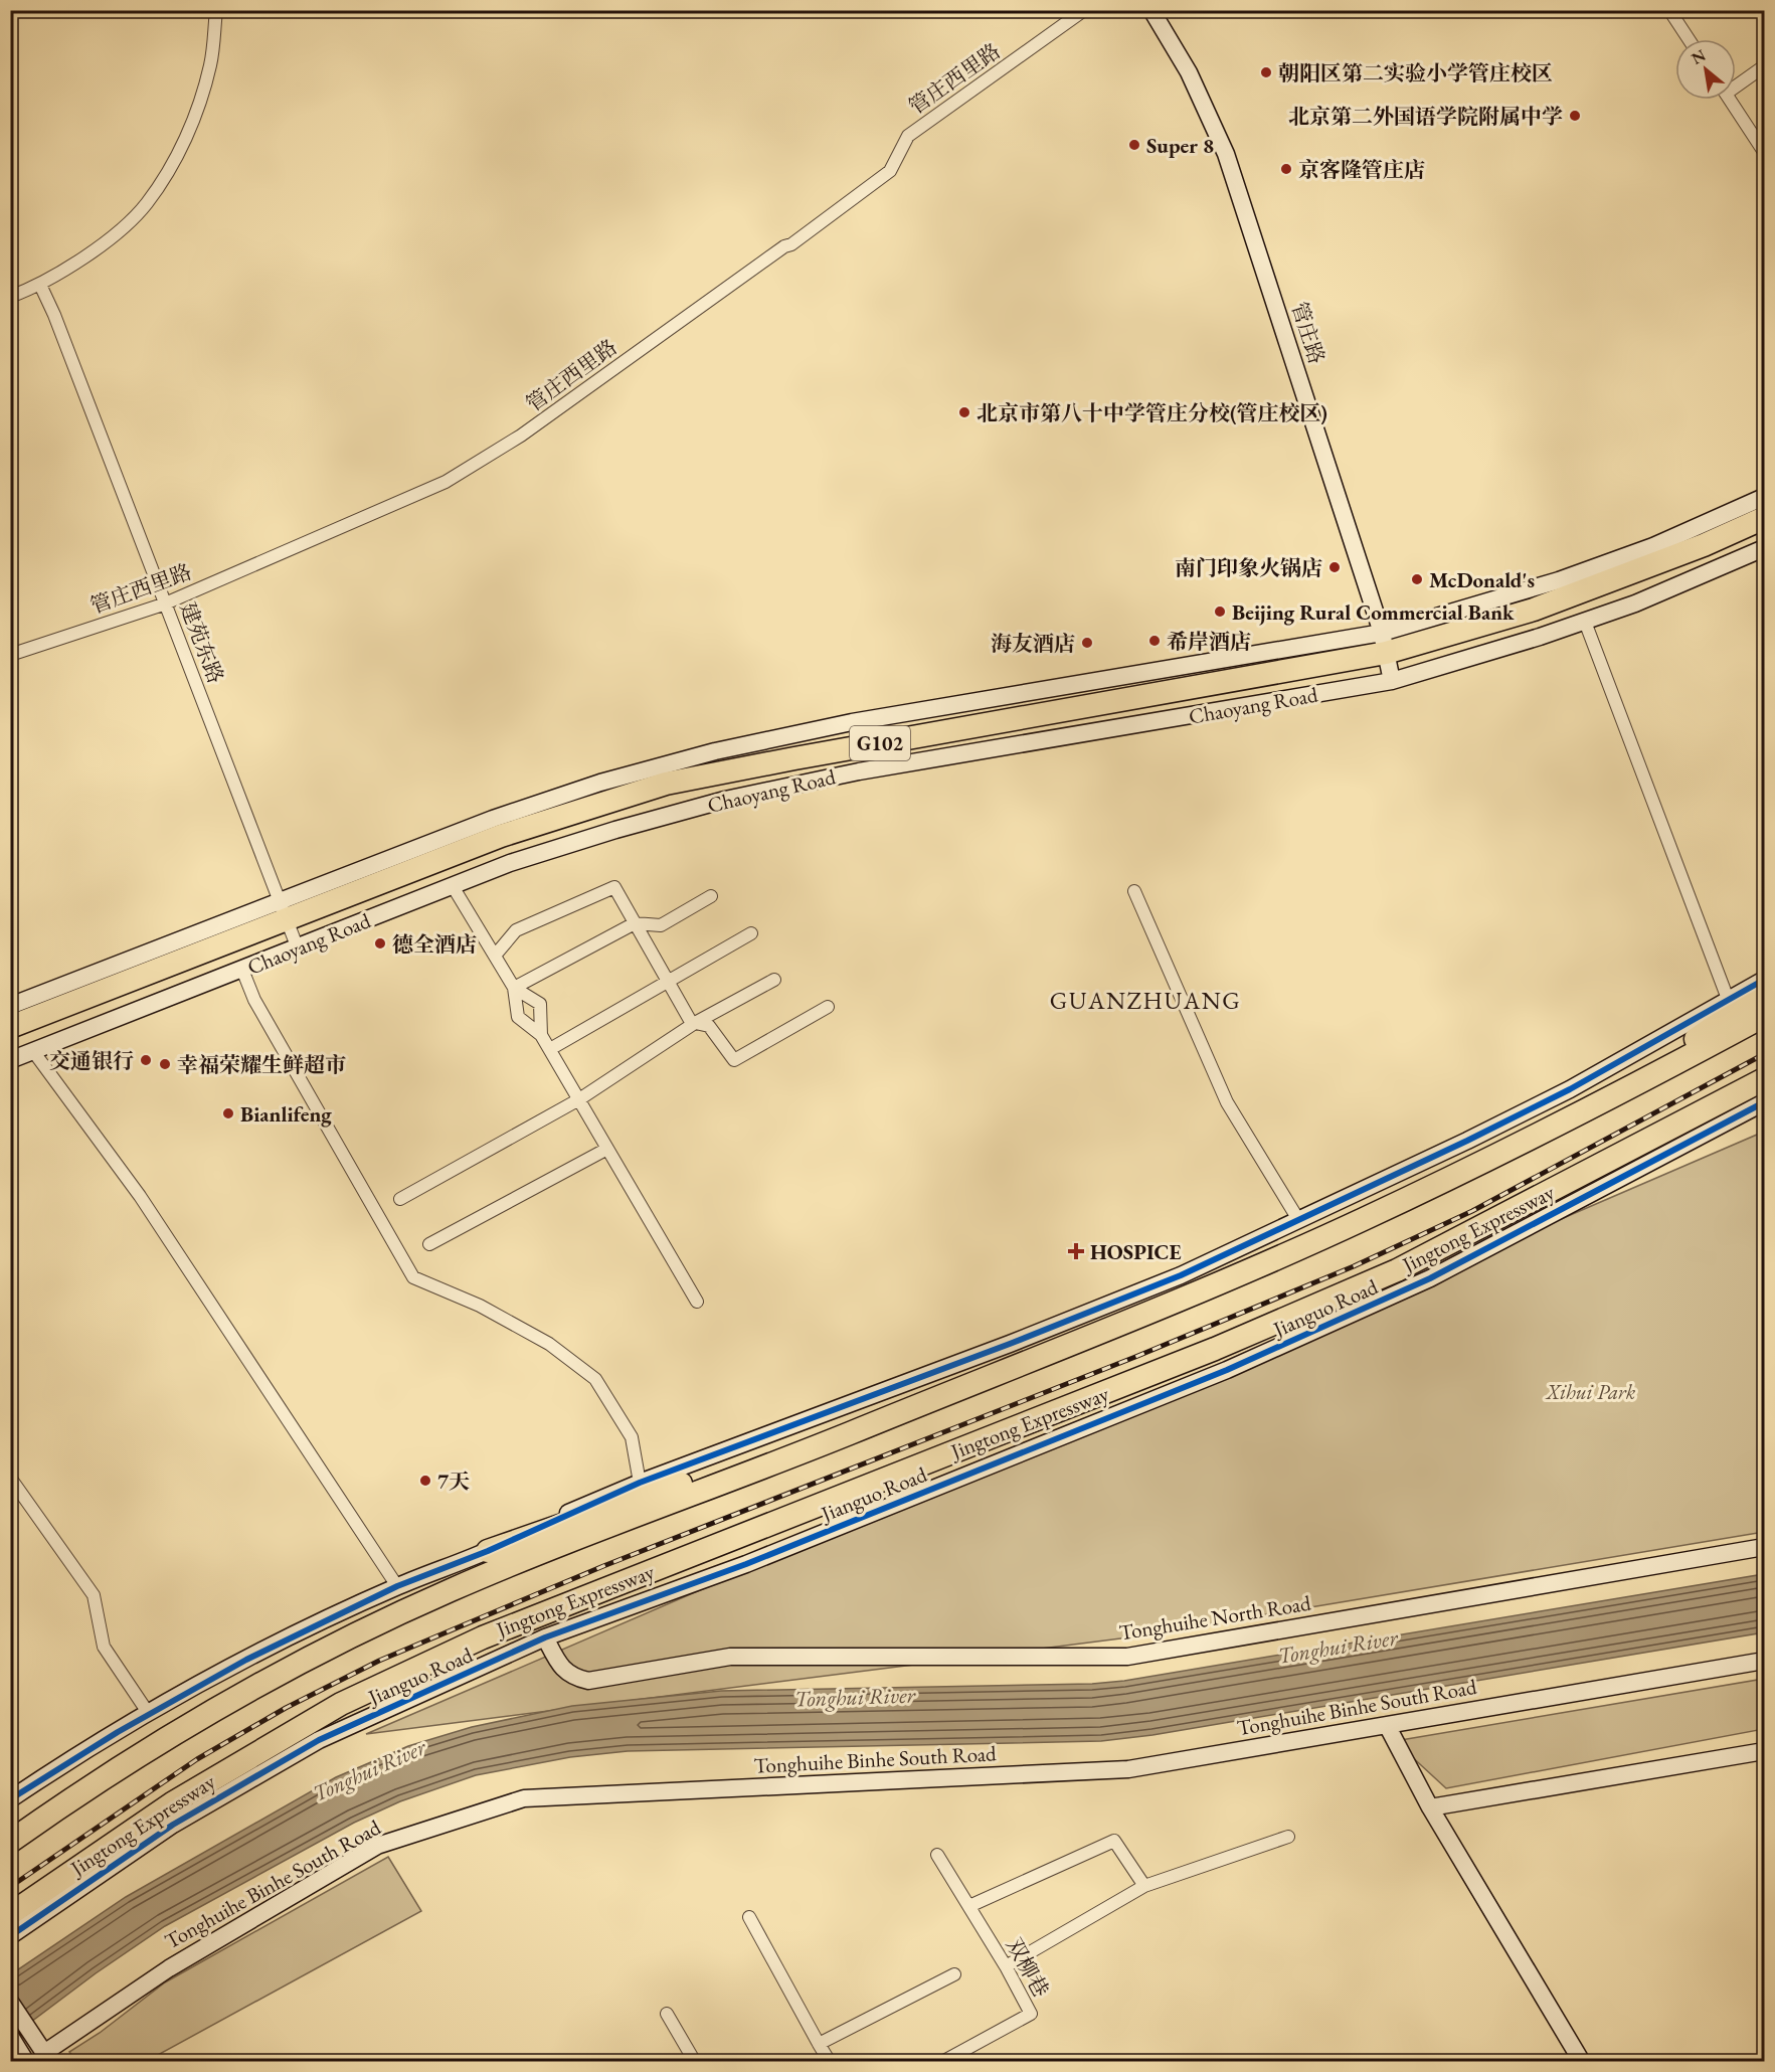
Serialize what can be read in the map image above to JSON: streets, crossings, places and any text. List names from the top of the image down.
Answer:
{
  "streets": {
    "highway": ["Chaoyang Road", "G102", "Jingtong Expressway"],
    "street": [
      "管庄西里路",
      "管庄路",
      "建苑东路",
      "Jianguo Road",
      "Tonghuihe North Road",
      "Tonghuihe Binhe South Road",
      "双柳巷"
    ]
  },
  "crossings": [
    ["管庄西里路", "建苑东路"],
    ["管庄路", "Chaoyang Road"],
    ["建苑东路", "Chaoyang Road"],
    ["Jianguo Road", "Tonghuihe North Road"]
  ],
  "districts": ["GUANZHUANG"],
  "water": ["Tonghui River"],
  "parks": ["Xihui Park"],
  "places": {
    "other": [
      "朝阳区第二实验小学管庄校区",
      "北京第二外国语学院附属中学",
      "Super 8",
      "京客隆管庄店",
      "北京市第八十中学管庄分校(管庄校区)",
      "南门印象火锅店",
      "McDonald's",
      "Beijing Rural Commercial Bank",
      "希岸酒店",
      "海友酒店",
      "德全酒店",
      "交通银行",
      "幸福荣耀生鲜超市",
      "Bianlifeng",
      "7天"
    ],
    "health": ["HOSPICE"]
  },
  "north": "top left"
}
